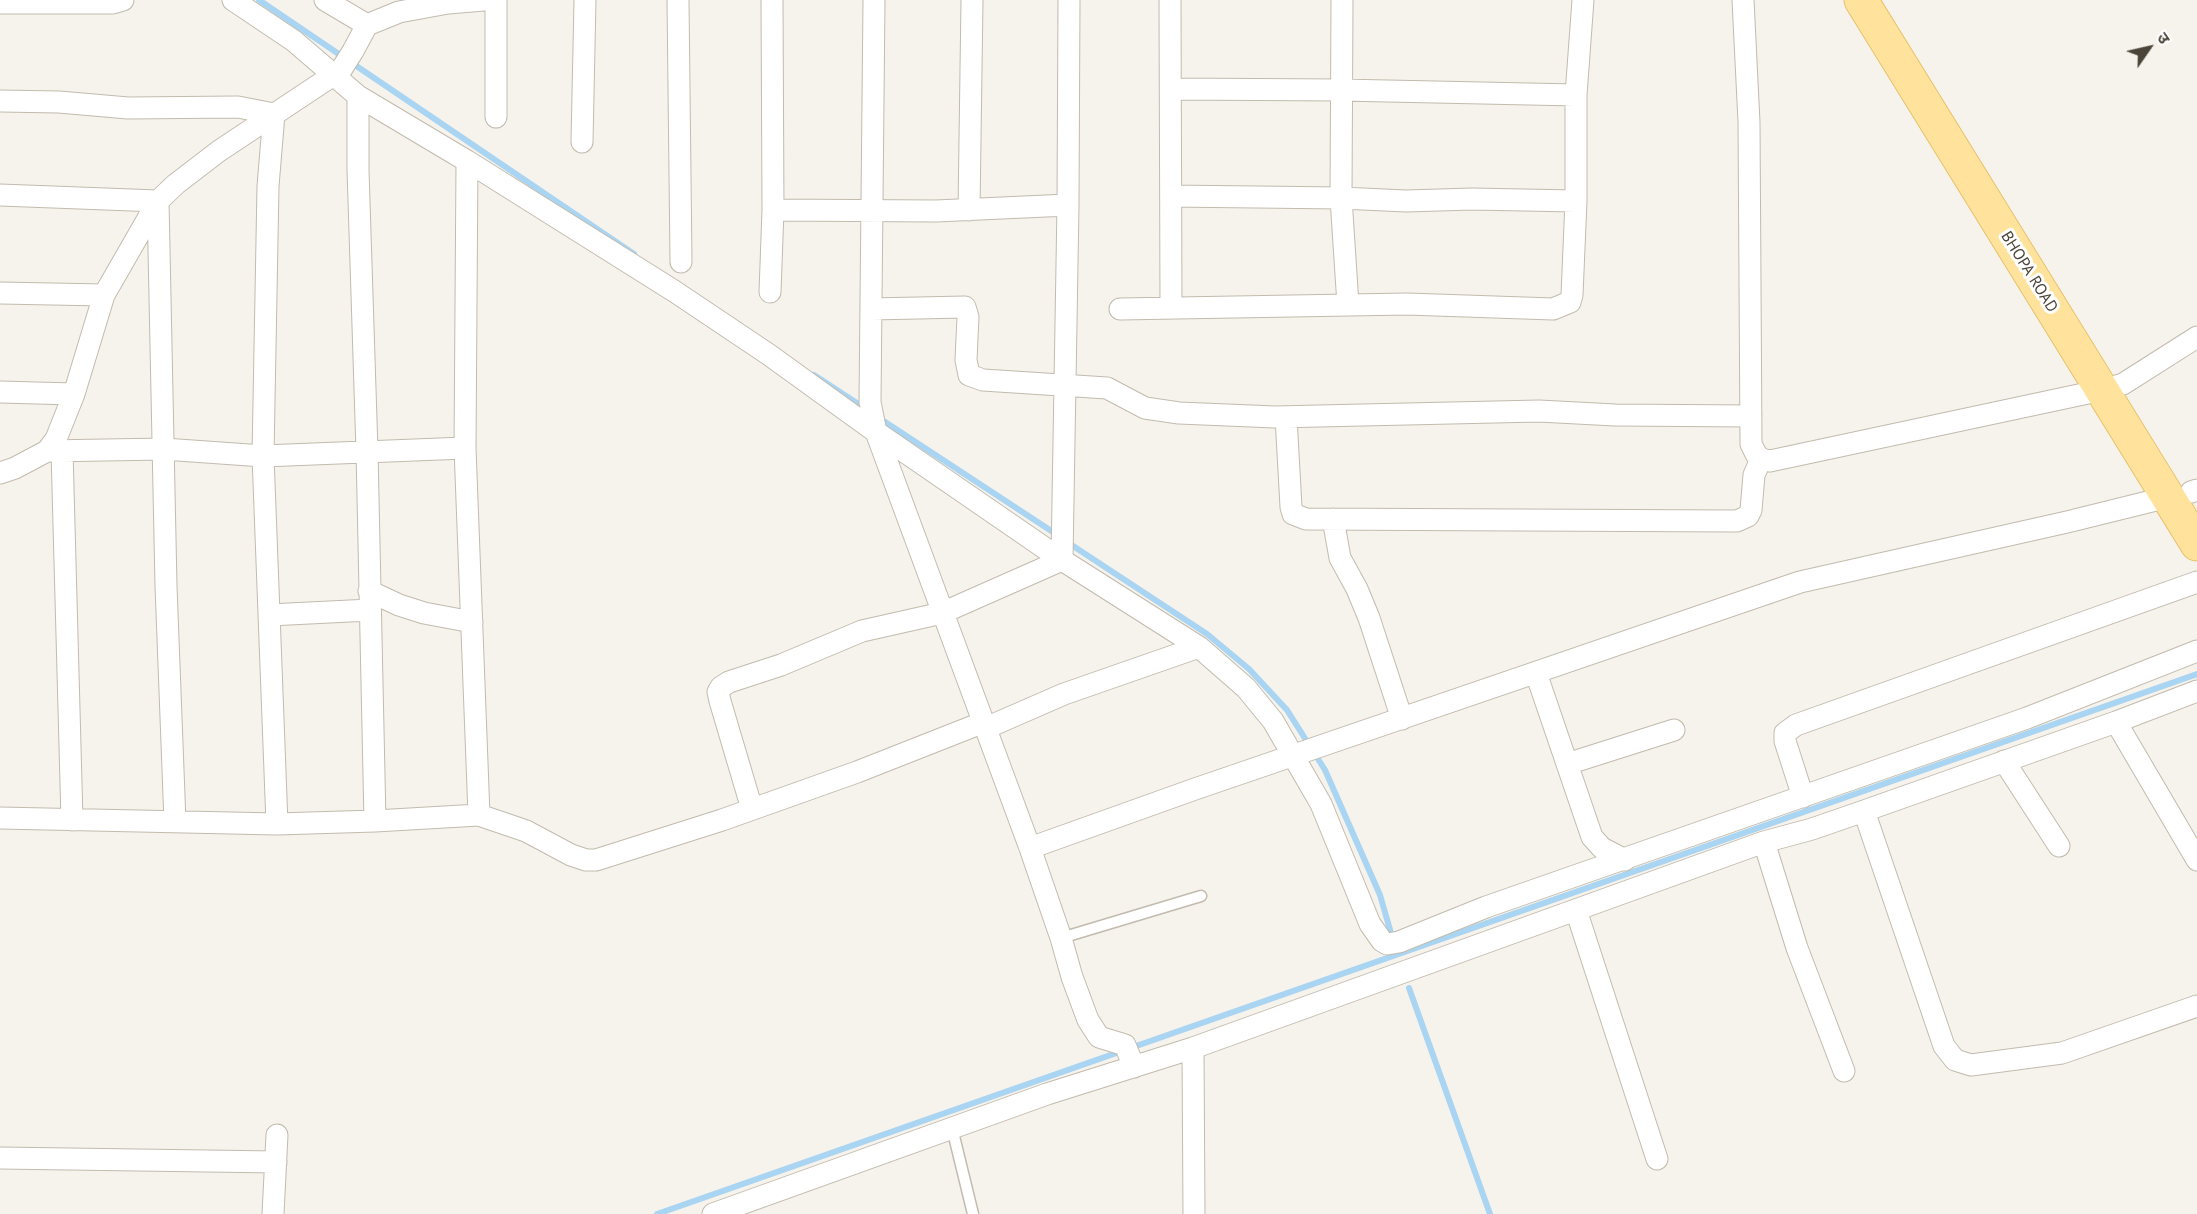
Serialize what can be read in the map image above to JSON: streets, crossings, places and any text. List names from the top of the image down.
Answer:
{
  "streets": {
    "main road": ["BHOPA ROAD"]
  },
  "north": "top right"
}
